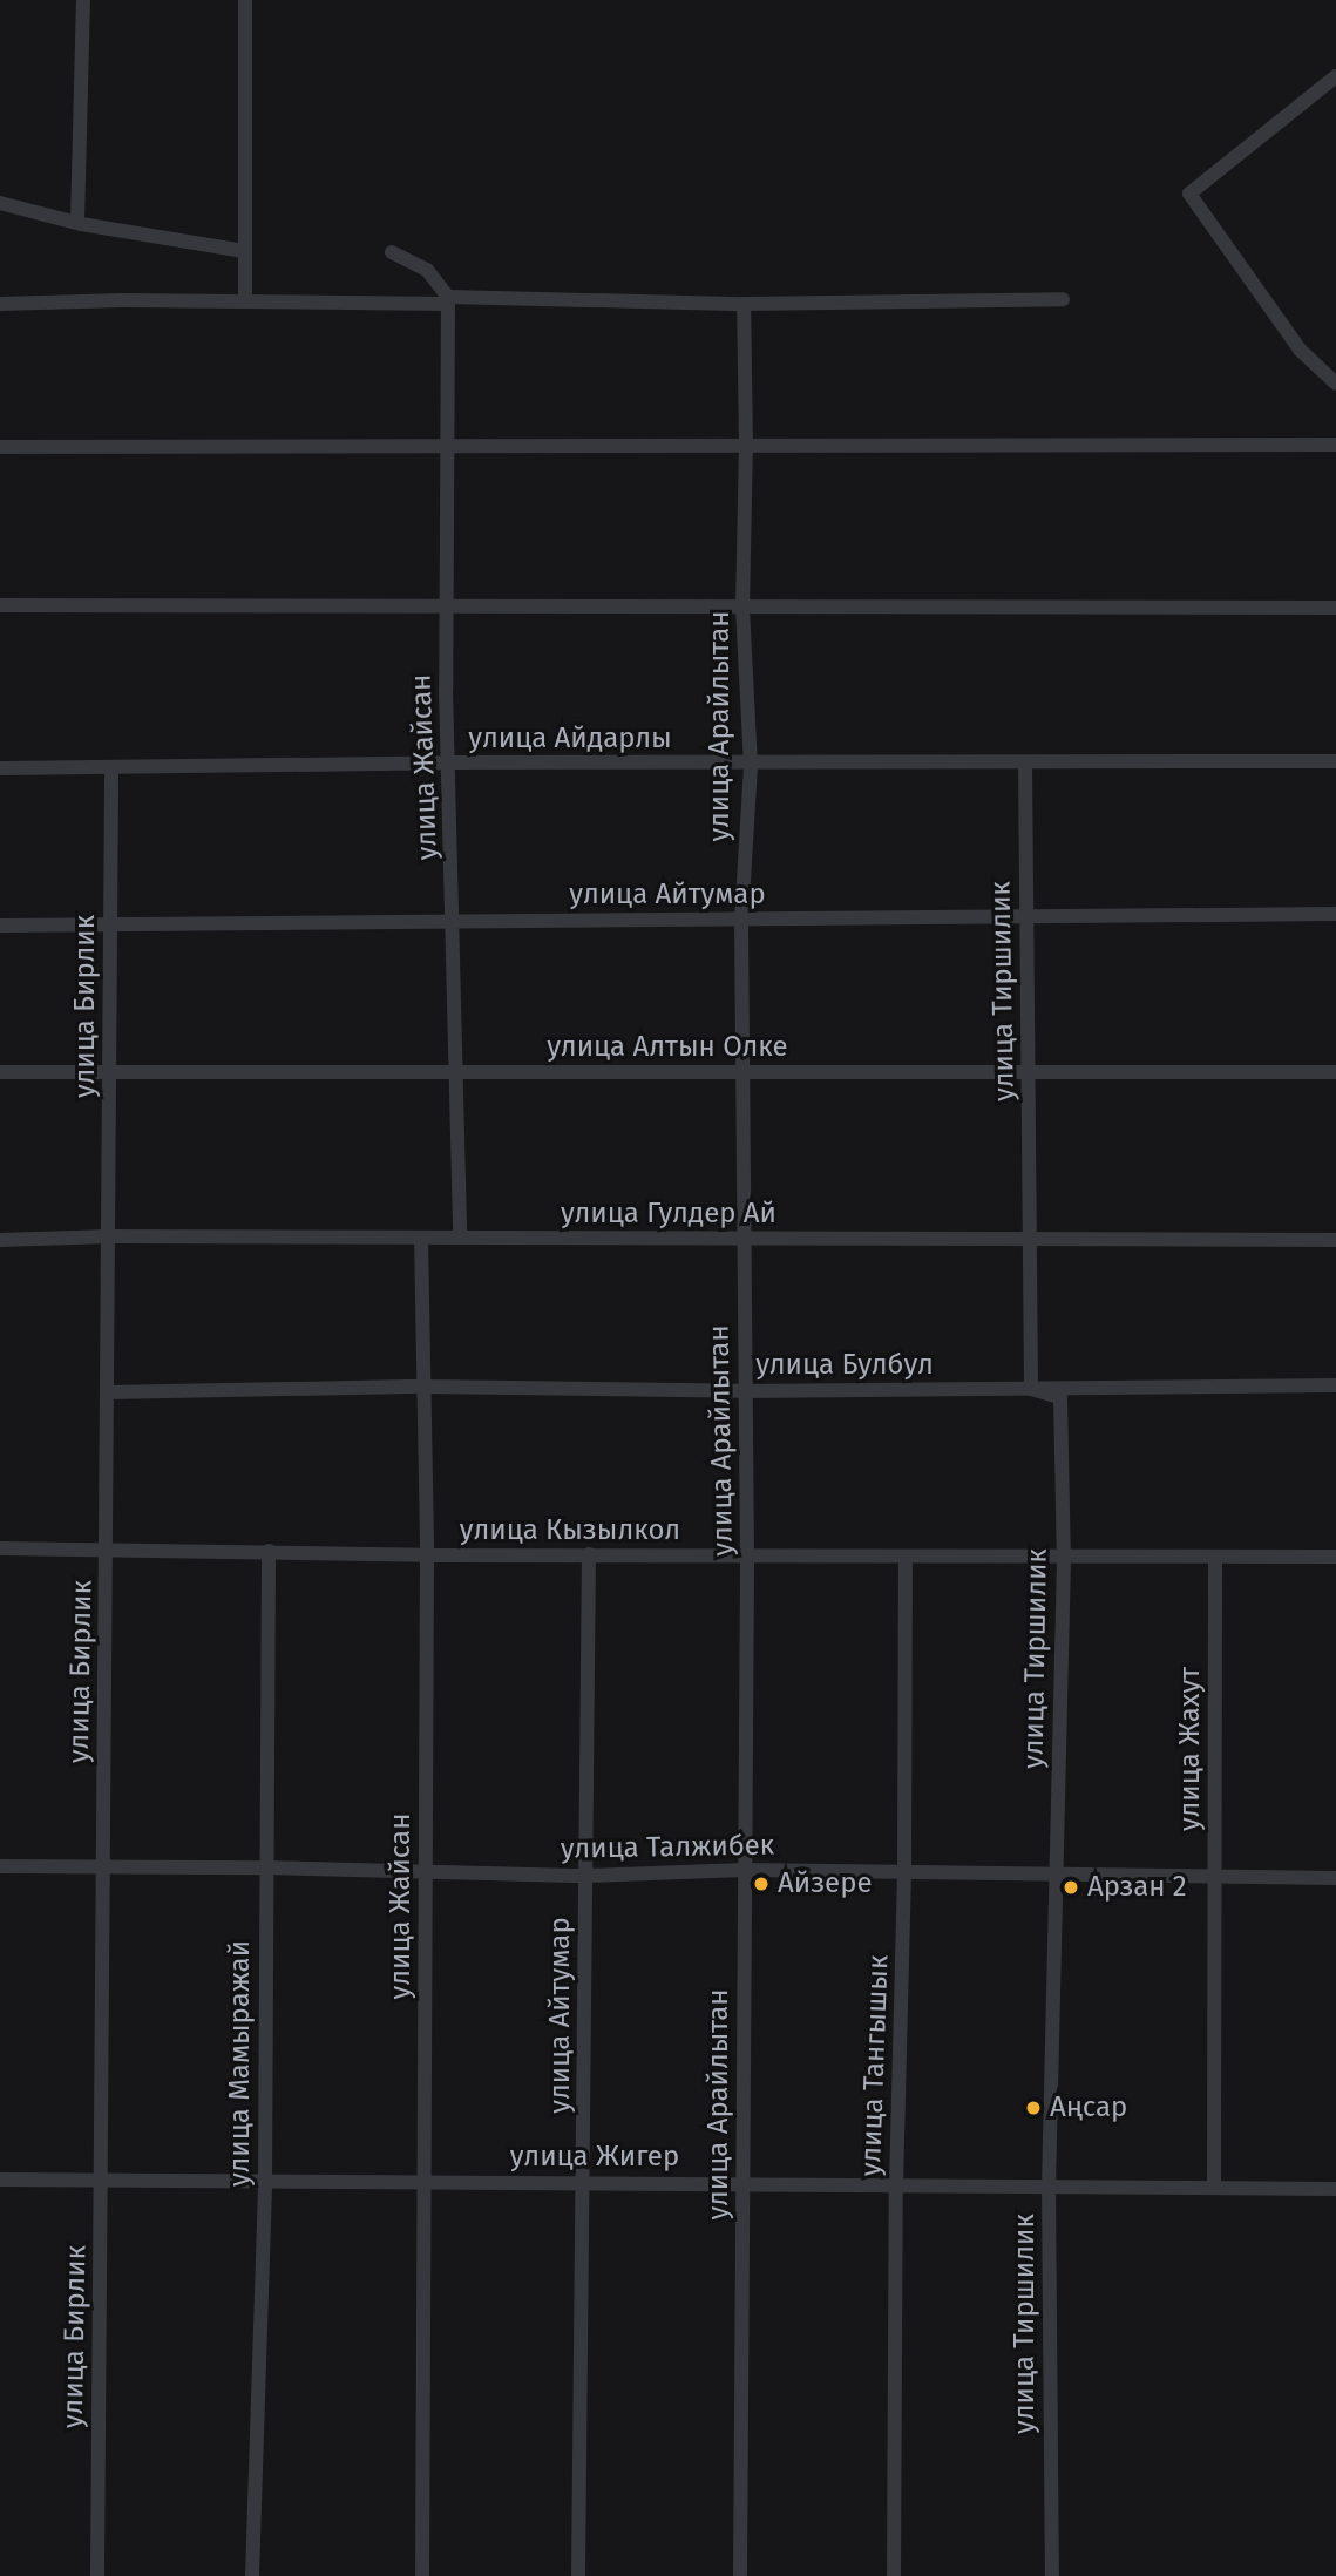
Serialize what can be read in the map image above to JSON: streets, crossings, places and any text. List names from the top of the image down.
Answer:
{
  "streets": {
    "street": [
      "улица Арайлытан",
      "улица Айдарлы",
      "улица Жайсан",
      "улица Айтумар",
      "улица Тиршилик",
      "улица Бирлик",
      "улица Алтын Олке",
      "улица Гулдер Ай",
      "улица Булбул",
      "улица Кызылкол",
      "улица Жахут",
      "улица Талжибек",
      "улица Мамыражай",
      "улица Тангышык",
      "улица Жигер"
    ]
  },
  "crossings": [
    ["улица Арайлытан", "улица Айдарлы"],
    ["улица Арайлытан", "улица Айтумар"],
    ["улица Арайлытан", "улица Алтын Олке"],
    ["улица Арайлытан", "улица Гулдер Ай"],
    ["улица Арайлытан", "улица Булбул"],
    ["улица Арайлытан", "улица Кызылкол"],
    ["улица Арайлытан", "улица Талжибек"],
    ["улица Арайлытан", "улица Жигер"],
    ["улица Айдарлы", "улица Жайсан"],
    ["улица Айдарлы", "улица Тиршилик"],
    ["улица Айдарлы", "улица Бирлик"],
    ["улица Жайсан", "улица Айтумар"],
    ["улица Жайсан", "улица Алтын Олке"],
    ["улица Жайсан", "улица Гулдер Ай"],
    ["улица Жайсан", "улица Булбул"],
    ["улица Жайсан", "улица Кызылкол"],
    ["улица Жайсан", "улица Талжибек"],
    ["улица Жайсан", "улица Жигер"],
    ["улица Айтумар", "улица Тиршилик"],
    ["улица Айтумар", "улица Бирлик"],
    ["улица Айтумар", "улица Кызылкол"],
    ["улица Айтумар", "улица Талжибек"],
    ["улица Айтумар", "улица Жигер"],
    ["улица Тиршилик", "улица Алтын Олке"],
    ["улица Тиршилик", "улица Гулдер Ай"],
    ["улица Тиршилик", "улица Булбул"],
    ["улица Тиршилик", "улица Кызылкол"],
    ["улица Тиршилик", "улица Талжибек"],
    ["улица Тиршилик", "улица Жигер"],
    ["улица Бирлик", "улица Алтын Олке"],
    ["улица Бирлик", "улица Гулдер Ай"],
    ["улица Бирлик", "улица Булбул"],
    ["улица Бирлик", "улица Кызылкол"],
    ["улица Бирлик", "улица Талжибек"],
    ["улица Бирлик", "улица Жигер"],
    ["улица Кызылкол", "улица Жахут"],
    ["улица Кызылкол", "улица Мамыражай"],
    ["улица Кызылкол", "улица Тангышык"],
    ["улица Жахут", "улица Талжибек"],
    ["улица Жахут", "улица Жигер"],
    ["улица Талжибек", "улица Мамыражай"],
    ["улица Талжибек", "улица Тангышык"],
    ["улица Мамыражай", "улица Жигер"],
    ["улица Тангышык", "улица Жигер"]
  ],
  "places": ["Айзере", "Арзан 2", "Аңсар"]
}
